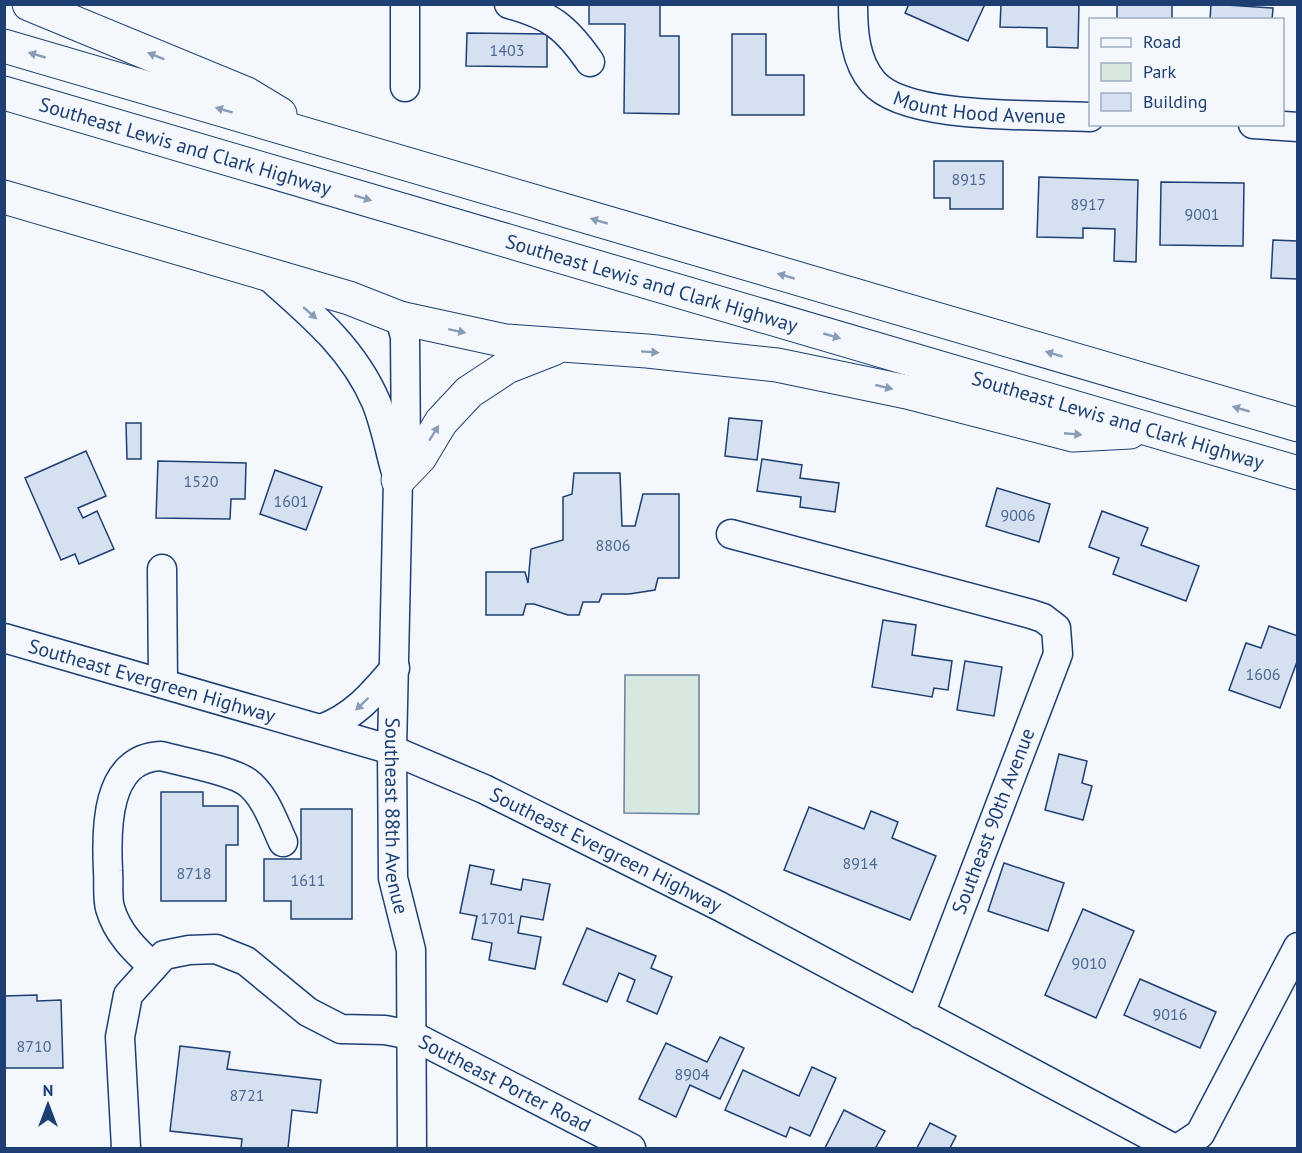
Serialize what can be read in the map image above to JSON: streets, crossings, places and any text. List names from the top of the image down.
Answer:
{
  "streets": {
    "main road": ["Southeast Lewis and Clark Highway"],
    "street": [
      "Mount Hood Avenue",
      "Southeast Evergreen Highway",
      "Southeast 88th Avenue",
      "Southeast 90th Avenue",
      "Southeast Porter Road"
    ]
  },
  "crossings": [
    ["Southeast Evergreen Highway", "Southeast 88th Avenue"],
    ["Southeast Evergreen Highway", "Southeast 90th Avenue"],
    ["Southeast 88th Avenue", "Southeast Porter Road"]
  ],
  "house_numbers": [
    "1403",
    "8915",
    "8917",
    "9001",
    "1520",
    "1601",
    "9006",
    "8806",
    "1606",
    "8914",
    "8718",
    "1611",
    "1701",
    "9010",
    "9016",
    "8710",
    "8904",
    "8721"
  ],
  "legend": ["Road", "Park", "Building"],
  "north": "top"
}
